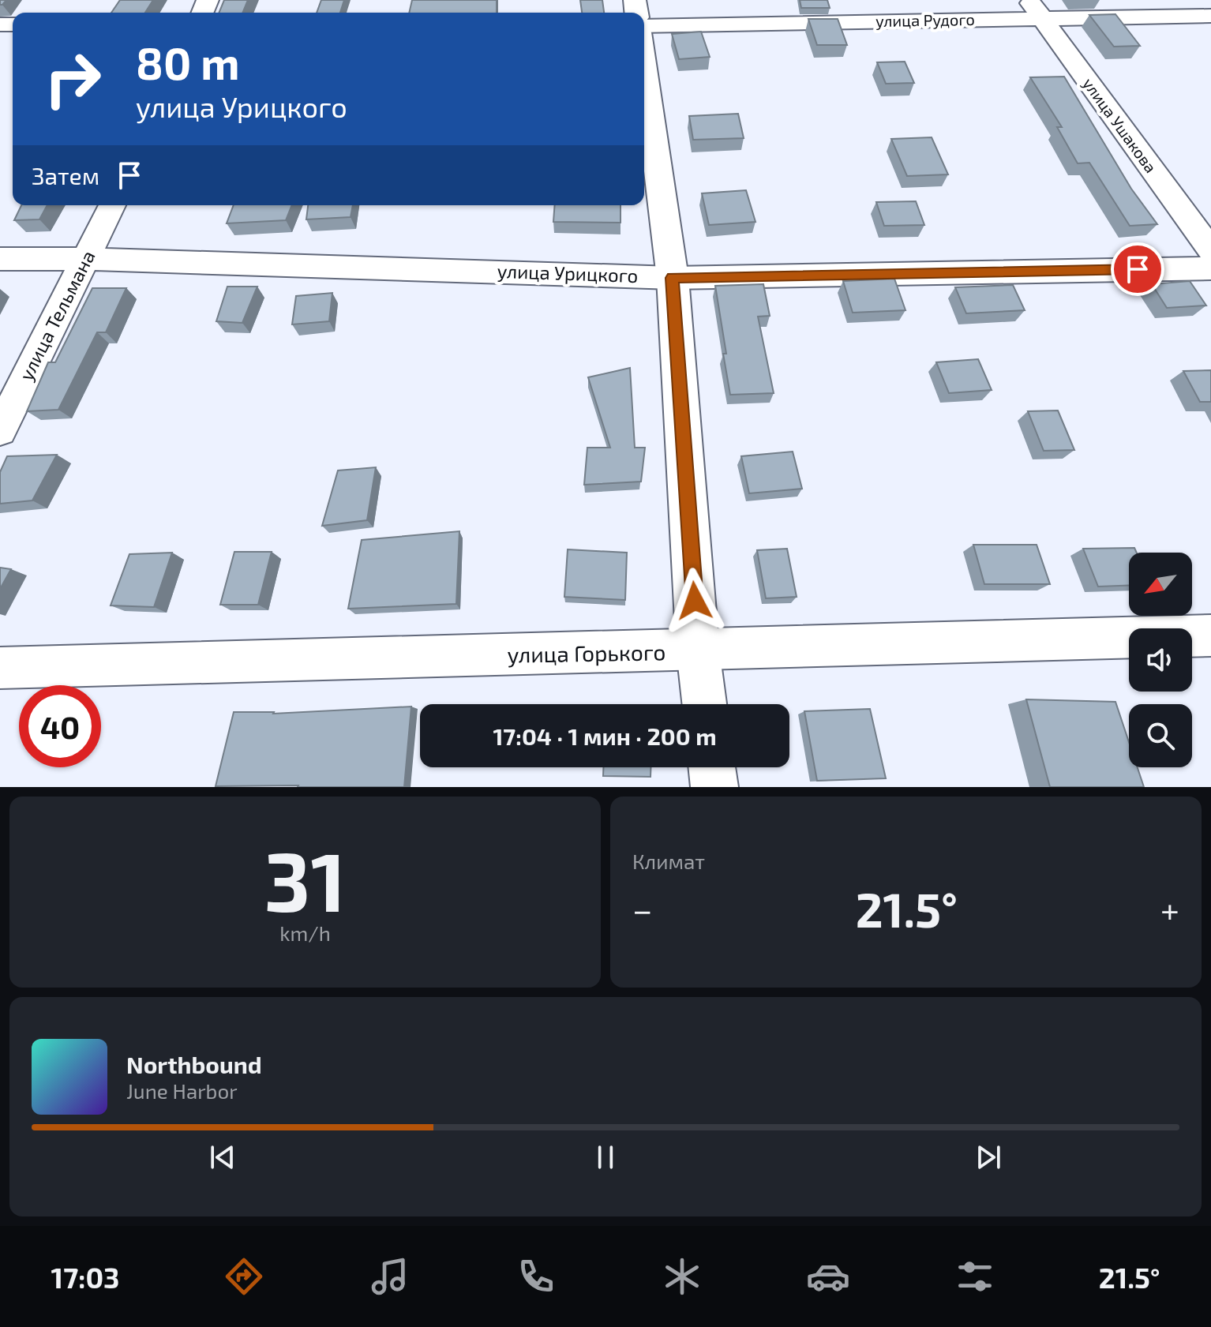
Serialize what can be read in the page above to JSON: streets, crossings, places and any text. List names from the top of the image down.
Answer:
{
  "streets": {
    "street": [
      "улица Рудого",
      "улица Ушакова",
      "улица Урицкого",
      "улица Тельмана",
      "улица Горького"
    ]
  },
  "crossings": [
    ["улица Рудого", "улица Ушакова"],
    ["улица Урицкого", "улица Тельмана"]
  ],
  "north": "bottom left",
  "page": {
    "turn": ["80 m", "улица Урицкого"],
    "then": "Затем",
    "limit": "40",
    "trip": "17:04 · 1 мин · 200 m",
    "tile": [
      ["31", "km/h"],
      "Климат"
    ],
    "heat": ["−", "21.5°", "+"],
    "song": ["Northbound", "June Harbor"],
    "tabs": ["17:03", "21.5°"]
  }
}
